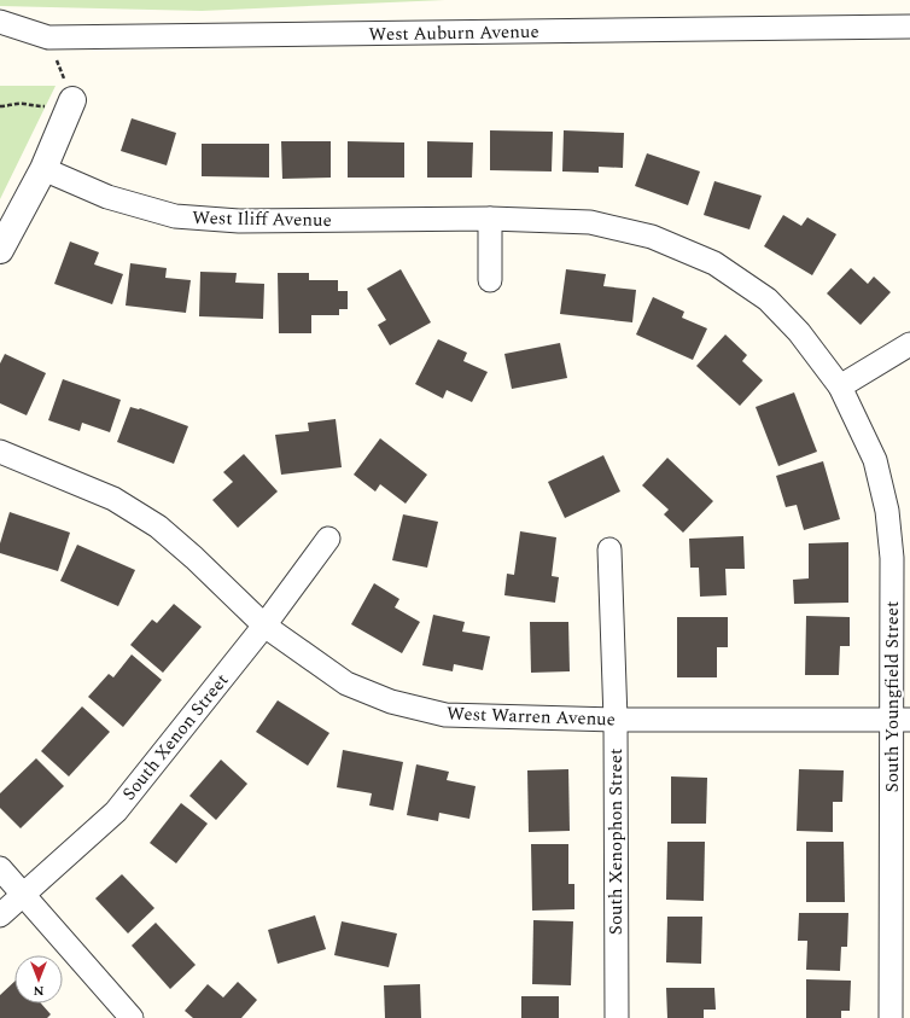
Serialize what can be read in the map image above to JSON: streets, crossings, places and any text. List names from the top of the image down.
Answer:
{
  "streets": {
    "street": [
      "West Auburn Avenue",
      "West Iliff Avenue",
      "South Youngfield Street",
      "West Warren Avenue",
      "South Xenon Street",
      "South Xenophon Street"
    ]
  },
  "crossings": [
    ["West Iliff Avenue", "South Youngfield Street"],
    ["South Youngfield Street", "West Warren Avenue"],
    ["West Warren Avenue", "South Xenon Street"],
    ["West Warren Avenue", "South Xenophon Street"]
  ],
  "north": "bottom"
}
